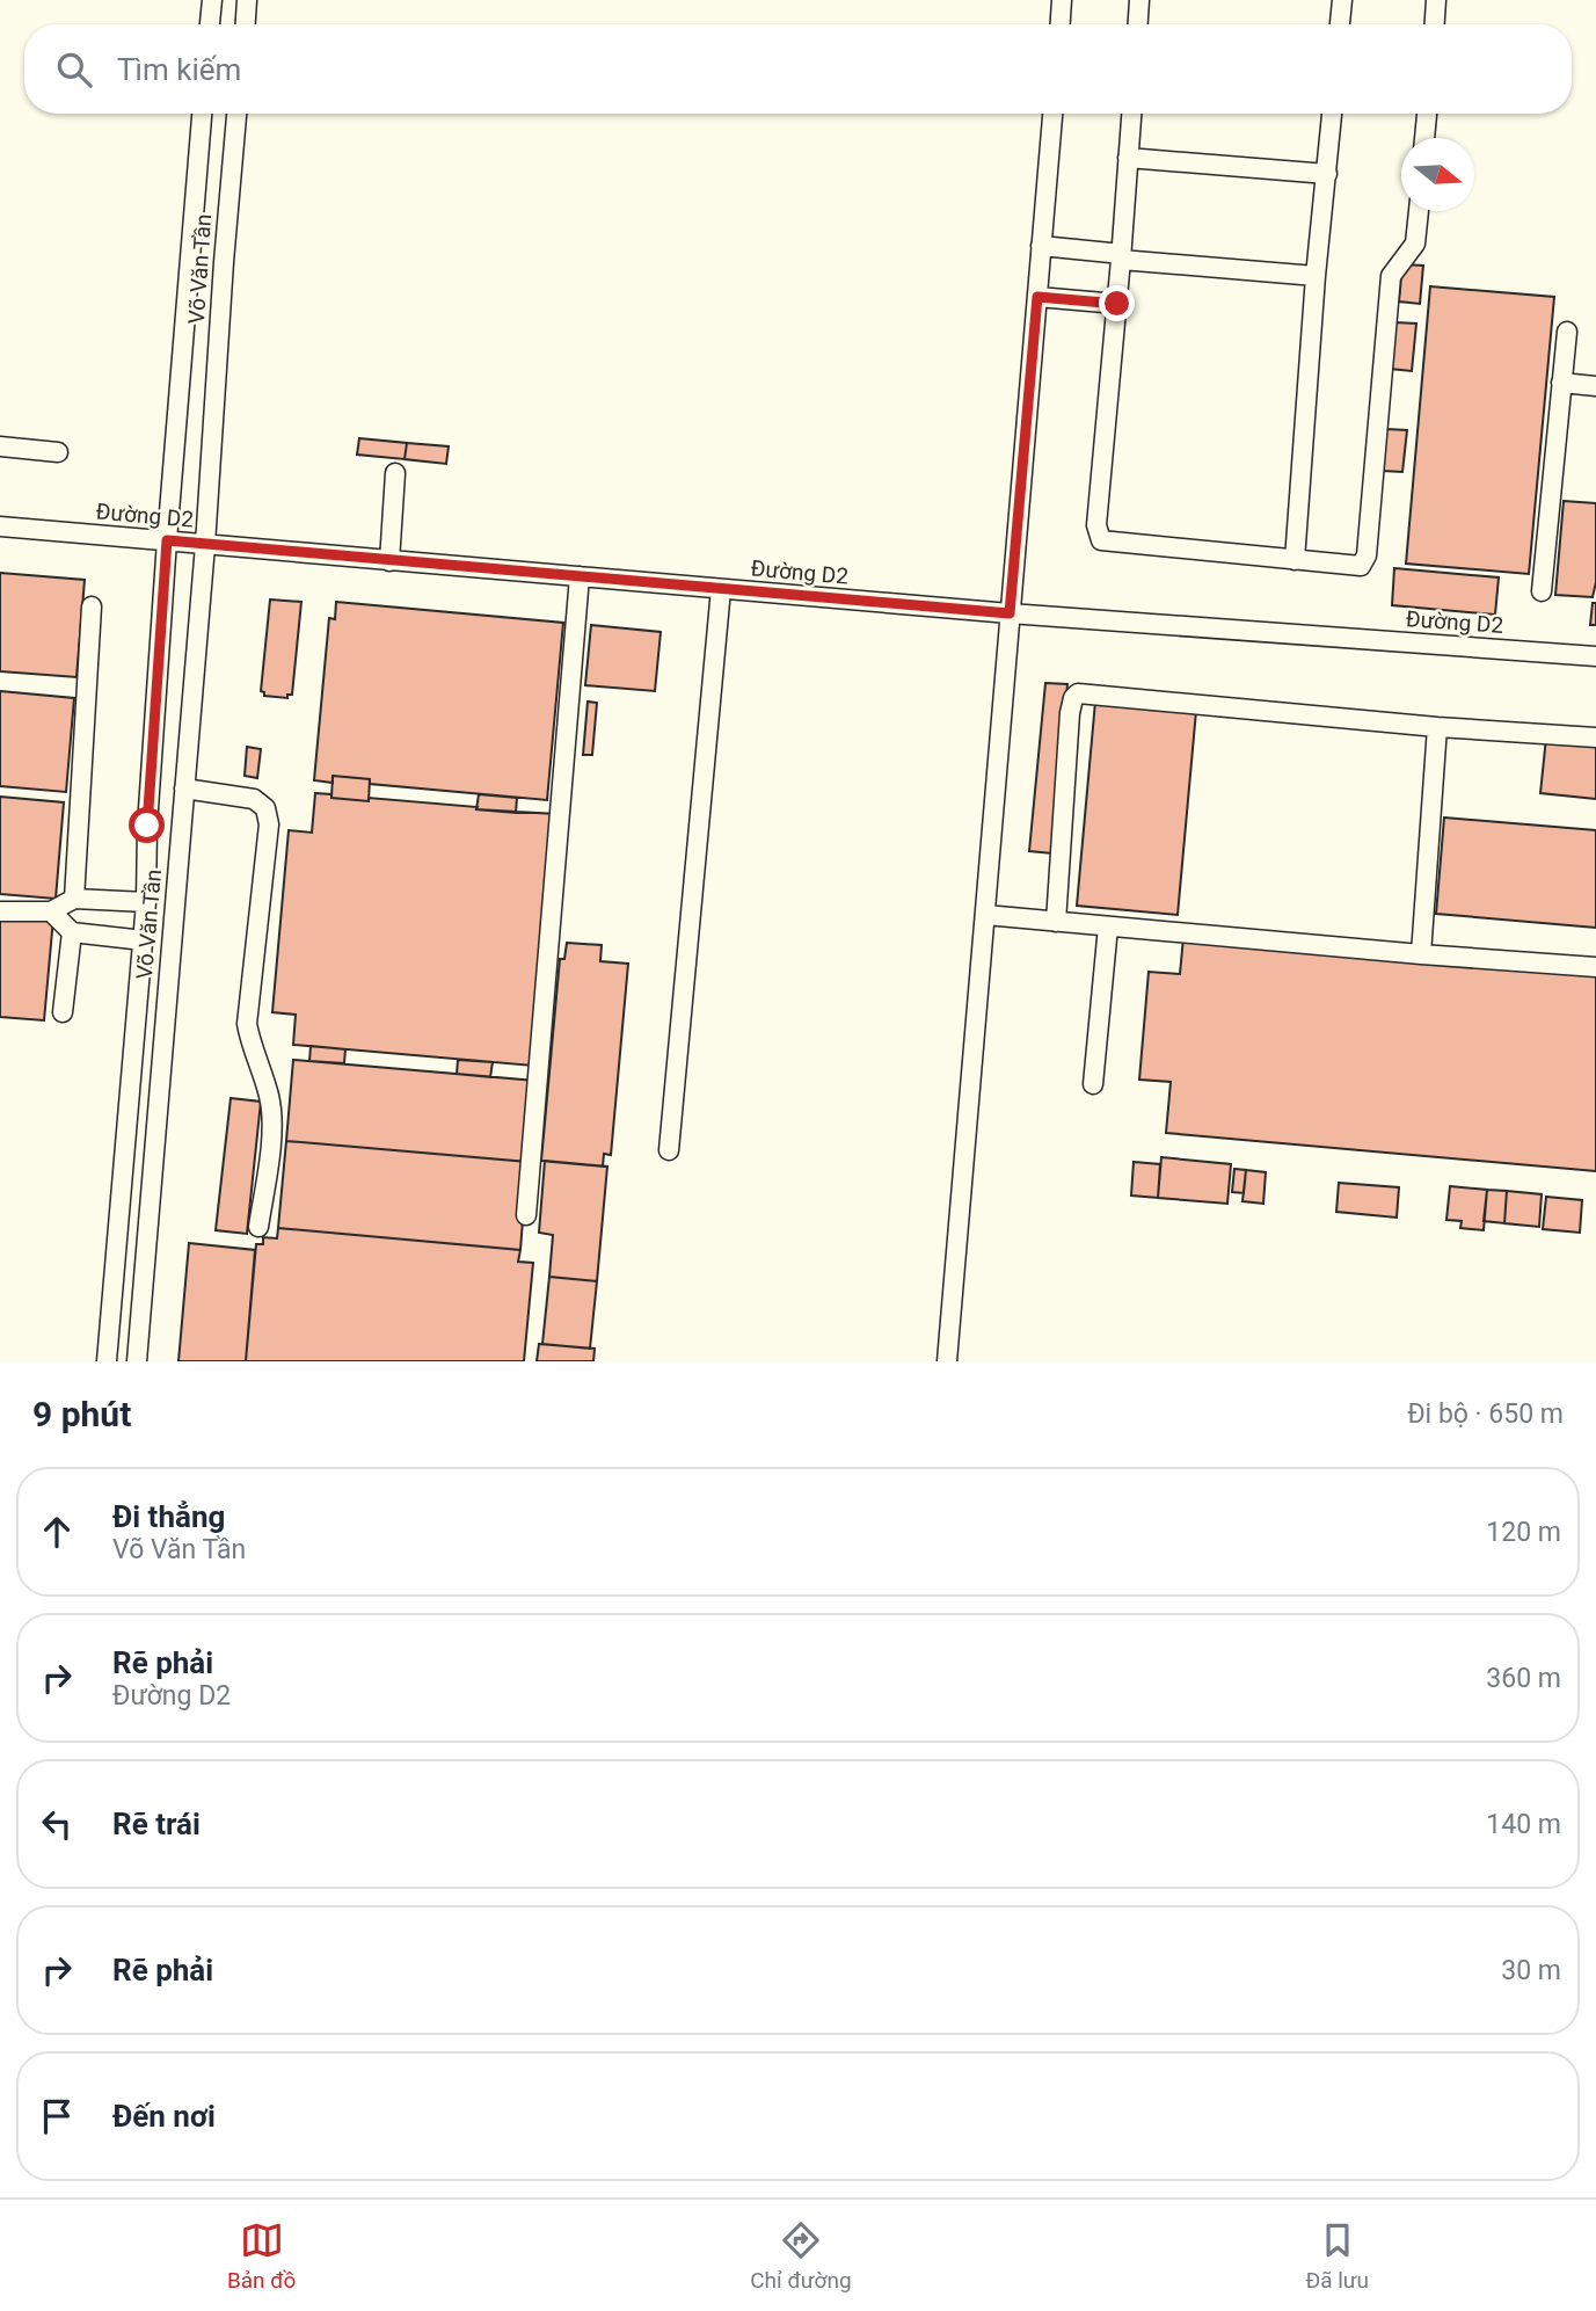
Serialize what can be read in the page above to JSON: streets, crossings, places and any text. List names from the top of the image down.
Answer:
{
  "streets": {
    "street": ["Võ Văn Tần", "Đường D2"]
  },
  "crossings": [
    ["Võ Văn Tần", "Đường D2"]
  ],
  "north": "right",
  "page": {
    "search": "Tìm kiếm",
    "heading": ["9 phút", "Đi bộ · 650 m"],
    "list": [
      ["Đi thẳng", "Võ Văn Tần", "120 m"],
      ["Rẽ phải", "Đường D2", "360 m"],
      ["Rẽ trái", "140 m"],
      ["Rẽ phải", "30 m"],
      "Đến nơi"
    ],
    "nav": ["Bản đồ", "Chỉ đường", "Đã lưu"]
  }
}
